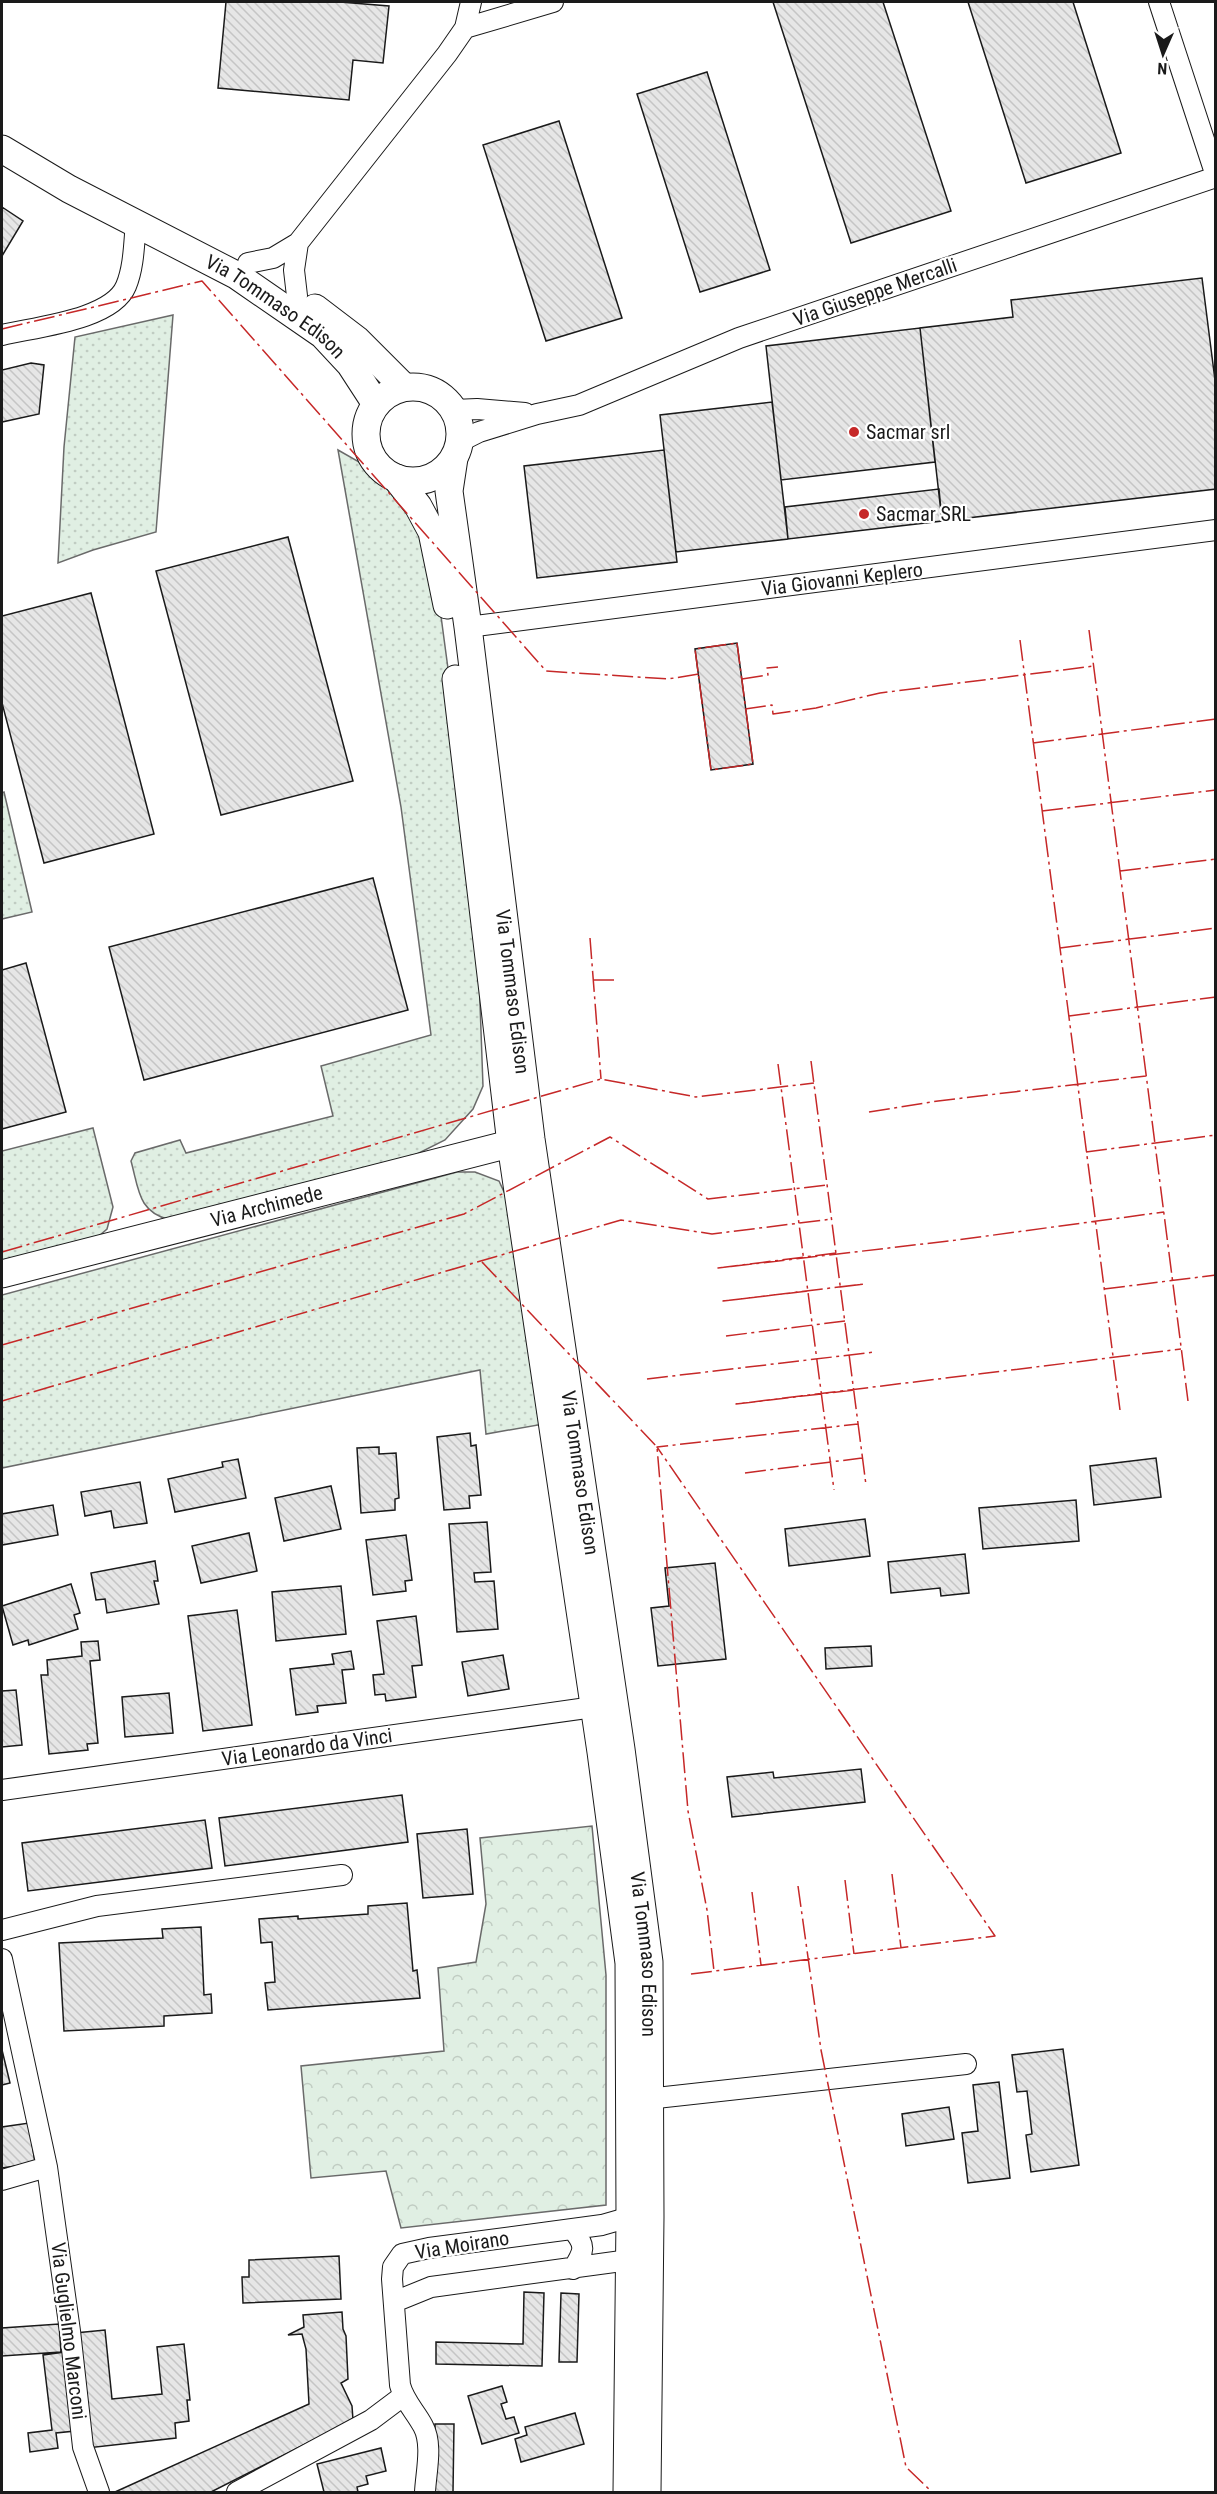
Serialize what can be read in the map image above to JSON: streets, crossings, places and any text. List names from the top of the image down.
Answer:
{
  "streets": {
    "street": [
      "Via Giuseppe Mercalli",
      "Via Tommaso Edison",
      "Via Giovanni Keplero",
      "Via Archimede",
      "Via Leonardo da Vinci",
      "Via Moirano",
      "Via Guglielmo Marconi"
    ]
  },
  "crossings": [
    ["Via Giuseppe Mercalli", "Via Tommaso Edison"],
    ["Via Tommaso Edison", "Via Giovanni Keplero"],
    ["Via Tommaso Edison", "Via Archimede"],
    ["Via Tommaso Edison", "Via Leonardo da Vinci"],
    ["Via Tommaso Edison", "Via Moirano"]
  ],
  "places": ["Sacmar srl", "Sacmar SRL"],
  "north": "bottom"
}
